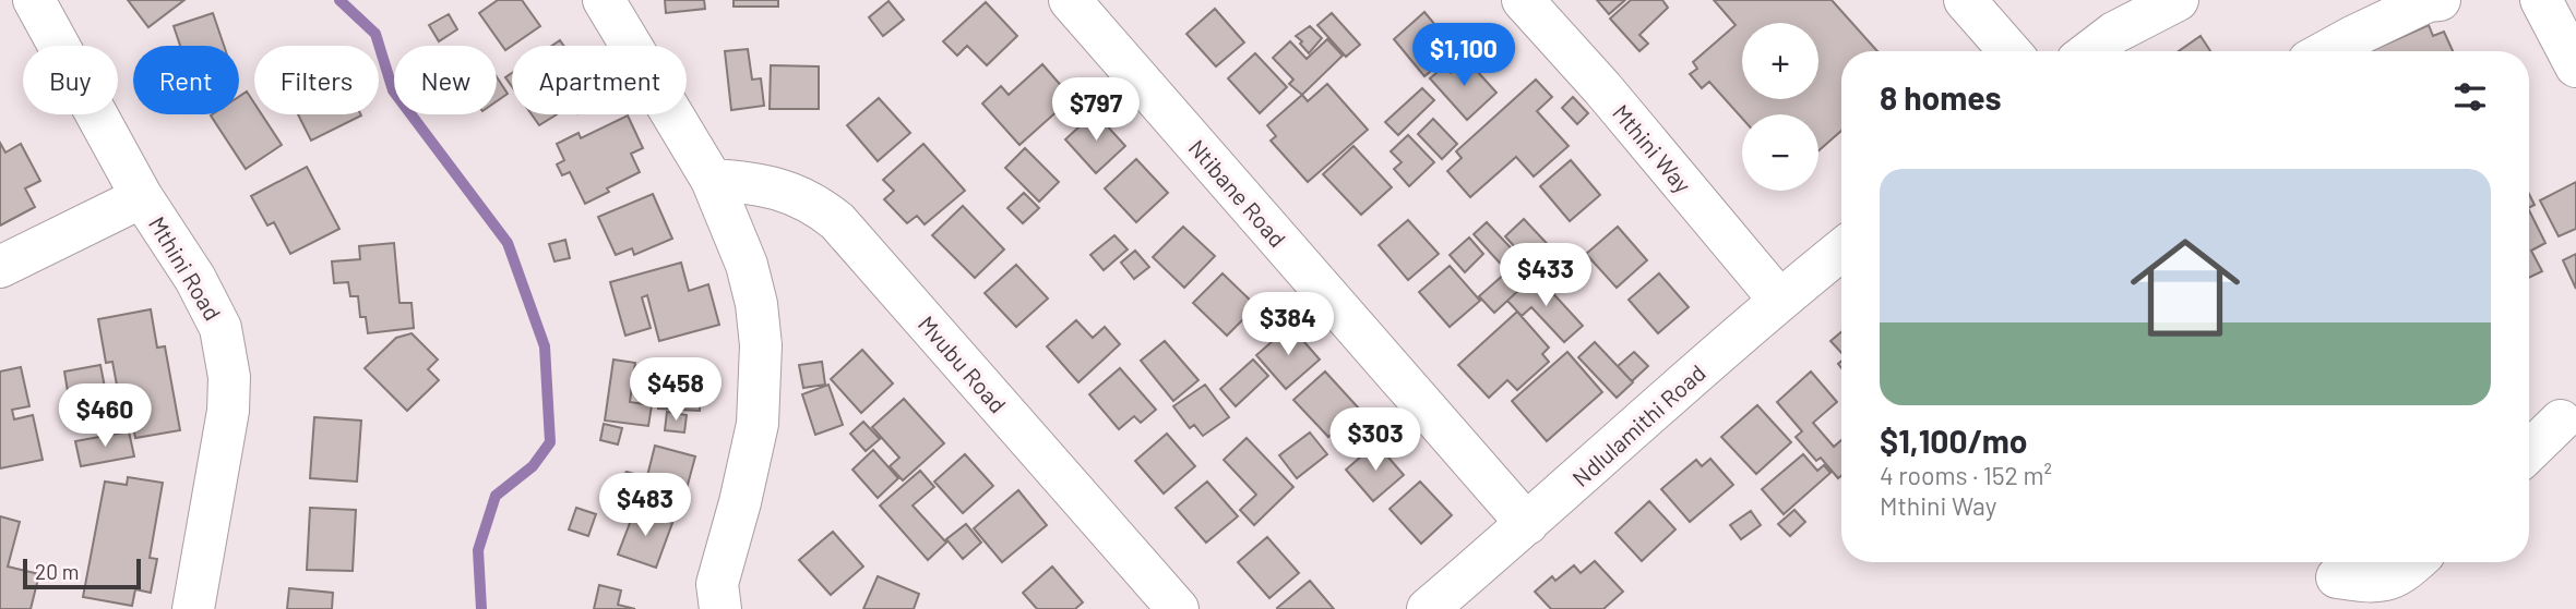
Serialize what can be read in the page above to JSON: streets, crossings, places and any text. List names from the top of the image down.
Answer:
{
  "streets": {
    "street": [
      "Mthini Way",
      "Ntibane Road",
      "Mthini Road",
      "Mvubu Road",
      "Ndlulamithi Road"
    ]
  },
  "crossings": [
    ["Mthini Way", "Ndlulamithi Road"],
    ["Ntibane Road", "Ndlulamithi Road"]
  ],
  "scale_bar": "20 m",
  "page": {
    "map_buttons": ["+", "−"],
    "price": [
      "$1,100",
      "$797",
      "$433",
      "$384",
      "$458",
      "$460",
      "$303",
      "$483"
    ],
    "chip": [
      "Buy",
      "Rent",
      "Filters",
      "New",
      "Apartment"
    ],
    "heading": "8 homes",
    "list": [
      {
        "name": "$1,100/mo",
        "note": "4 rooms · 152 m² · Mthini Way"
      }
    ],
    "scale": "20 m"
  }
}
